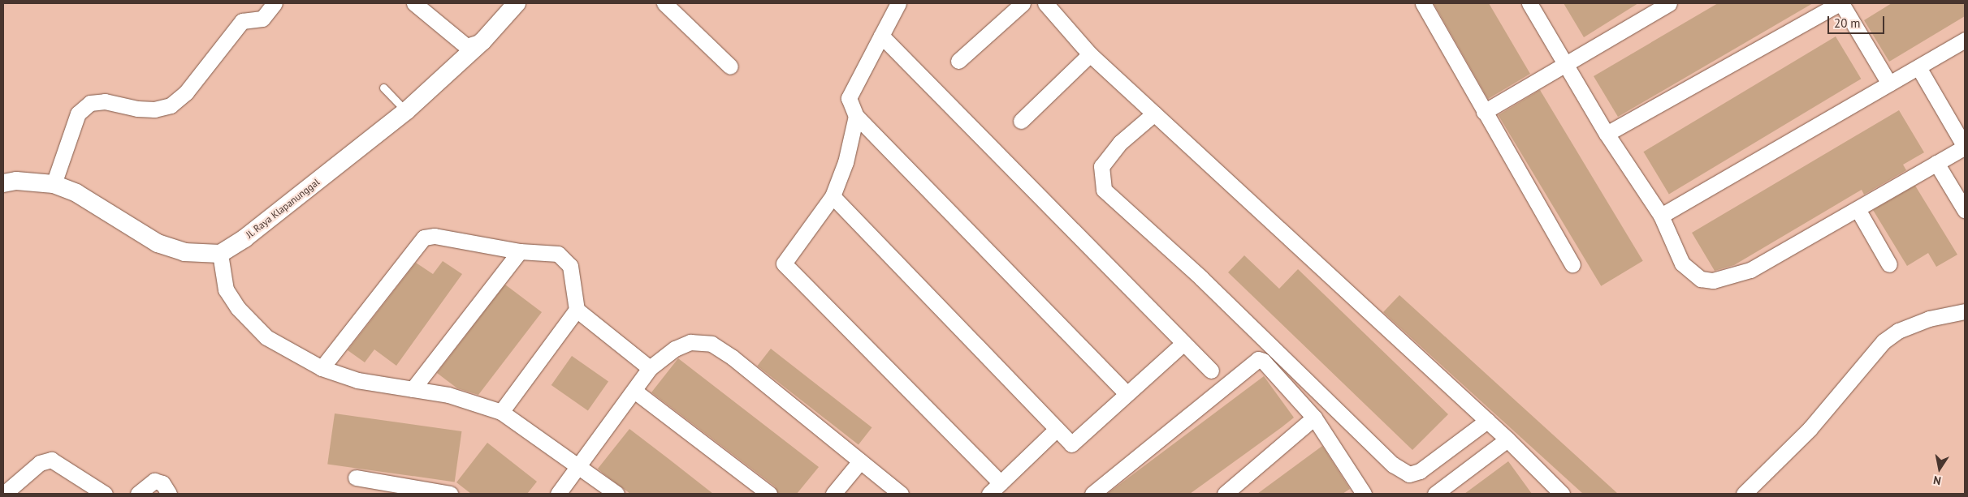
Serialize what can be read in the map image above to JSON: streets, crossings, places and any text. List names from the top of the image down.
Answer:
{
  "streets": {
    "street": ["Jl. Raya Klapanunggal"]
  },
  "scale_bar": "20 m",
  "north": "bottom"
}
